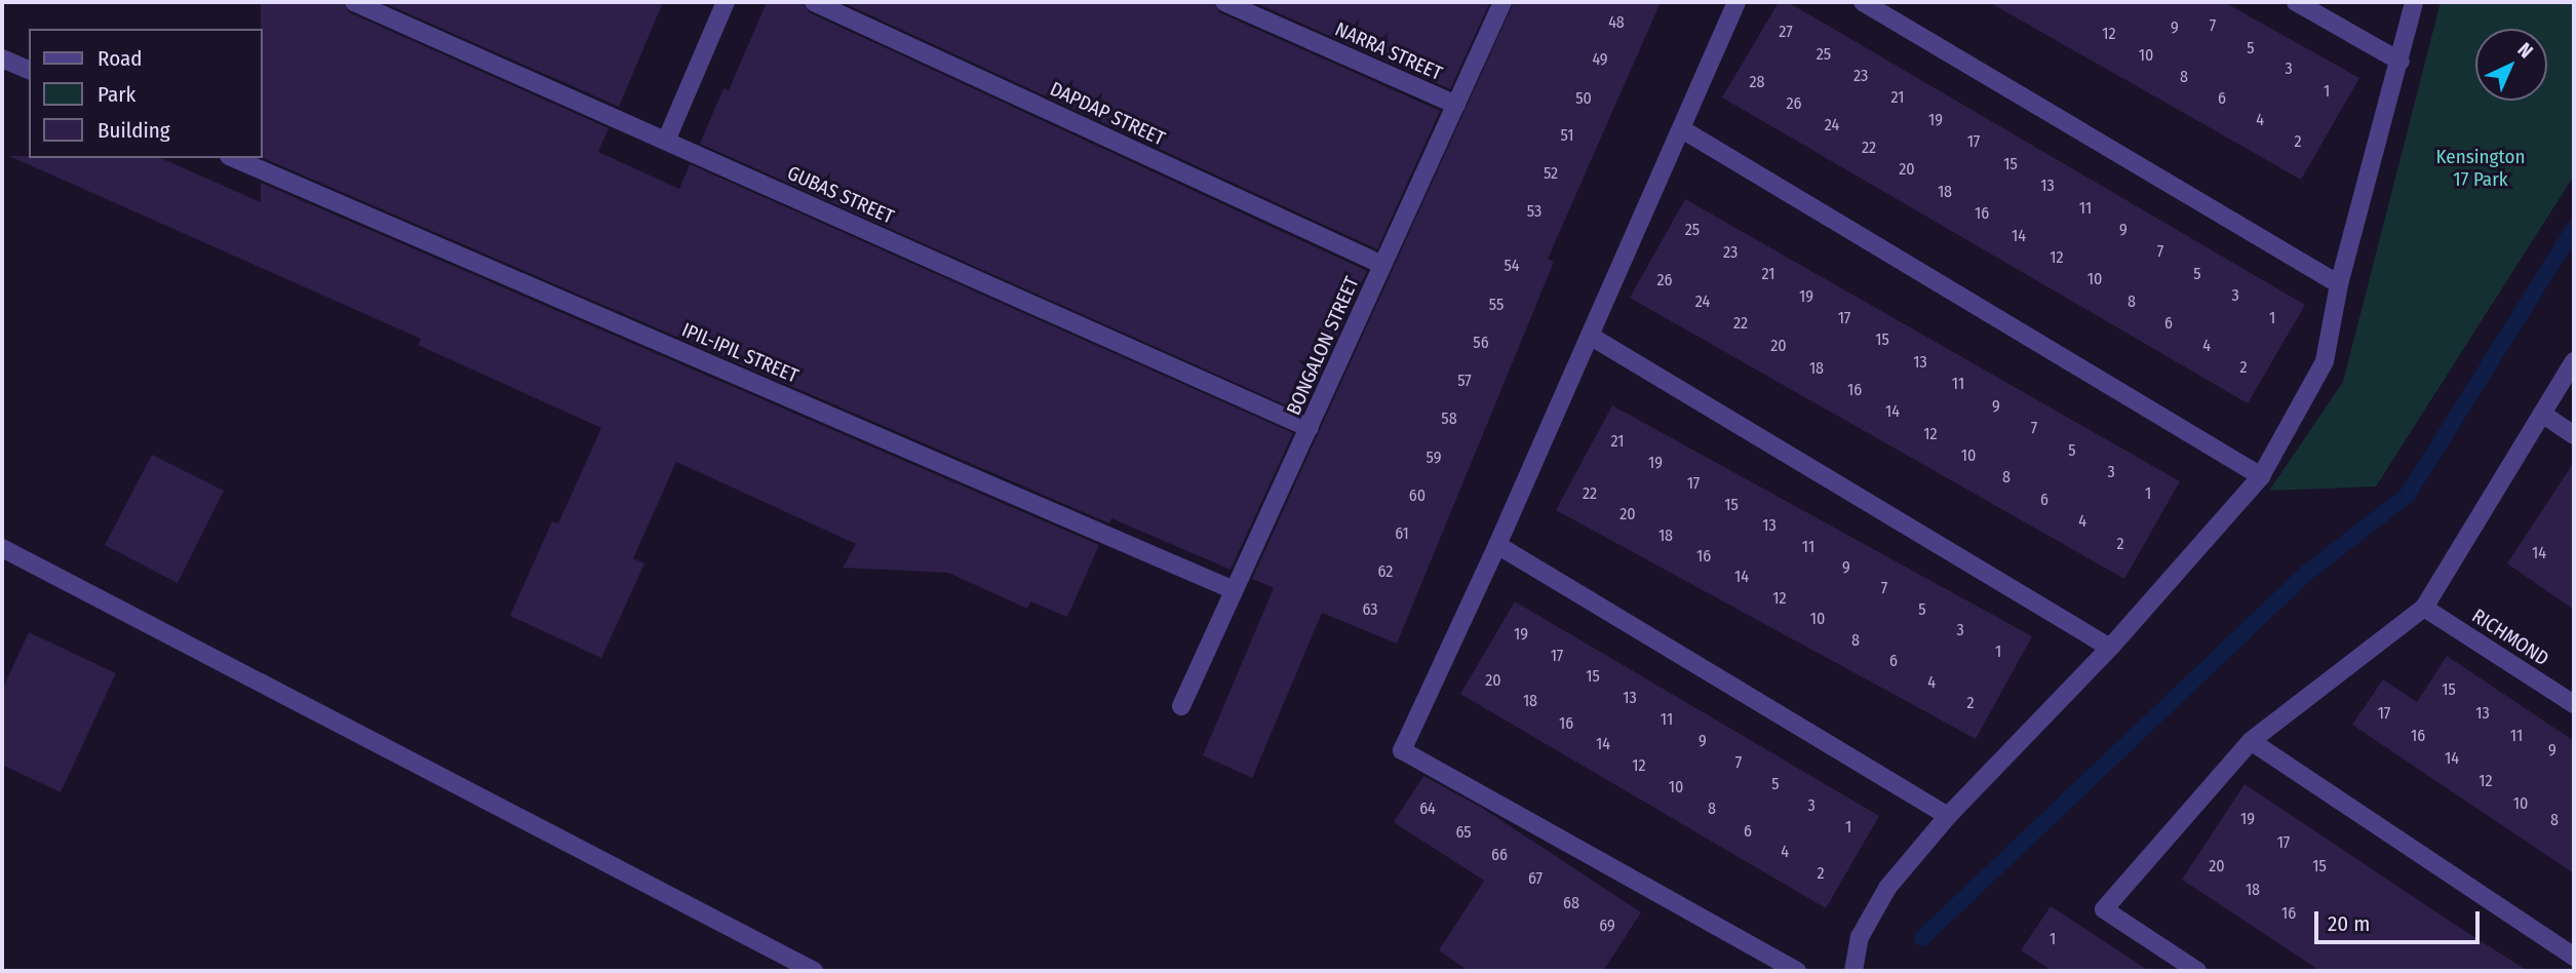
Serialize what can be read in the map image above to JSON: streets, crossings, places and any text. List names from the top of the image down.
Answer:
{
  "streets": {
    "street": [
      "NARRA STREET",
      "DAPDAP STREET",
      "GUBAS STREET",
      "BONGALON STREET",
      "IPIL-IPIL STREET",
      "RICHMOND"
    ]
  },
  "crossings": [
    ["NARRA STREET", "BONGALON STREET"],
    ["DAPDAP STREET", "BONGALON STREET"],
    ["GUBAS STREET", "BONGALON STREET"],
    ["BONGALON STREET", "IPIL-IPIL STREET"]
  ],
  "parks": ["Kensington 17 Park"],
  "house_numbers": [
    "48",
    "7",
    "9",
    "27",
    "12",
    "5",
    "25",
    "10",
    "49",
    "3",
    "23",
    "8",
    "28",
    "1",
    "21",
    "50",
    "6",
    "26",
    "19",
    "4",
    "24",
    "51",
    "17",
    "2",
    "22",
    "15",
    "20",
    "52",
    "13",
    "18",
    "11",
    "53",
    "16",
    "25",
    "9",
    "14",
    "7",
    "23",
    "12",
    "54",
    "21",
    "5",
    "10",
    "26",
    "3",
    "19",
    "24",
    "8",
    "55",
    "17",
    "1",
    "22",
    "6",
    "15",
    "56",
    "20",
    "4",
    "13",
    "2",
    "18",
    "57",
    "11",
    "16",
    "9",
    "14",
    "58",
    "7",
    "12",
    "21",
    "5",
    "10",
    "59",
    "19",
    "3",
    "8",
    "17",
    "22",
    "1",
    "60",
    "6",
    "15",
    "20",
    "4",
    "13",
    "61",
    "18",
    "2",
    "11",
    "14",
    "16",
    "9",
    "62",
    "14",
    "7",
    "12",
    "63",
    "5",
    "10",
    "3",
    "19",
    "8",
    "1",
    "17",
    "6",
    "15",
    "20",
    "4",
    "15",
    "13",
    "18",
    "2",
    "17",
    "13",
    "11",
    "16",
    "16",
    "11",
    "9",
    "14",
    "9",
    "14",
    "7",
    "12",
    "12",
    "5",
    "10",
    "10",
    "3",
    "64",
    "8",
    "19",
    "8",
    "1",
    "6",
    "65",
    "17",
    "4",
    "66",
    "20",
    "15",
    "2",
    "67",
    "18",
    "68",
    "16",
    "69",
    "1"
  ],
  "legend": ["Road", "Park", "Building"],
  "scale_bar": "20 m",
  "north": "top right"
}
